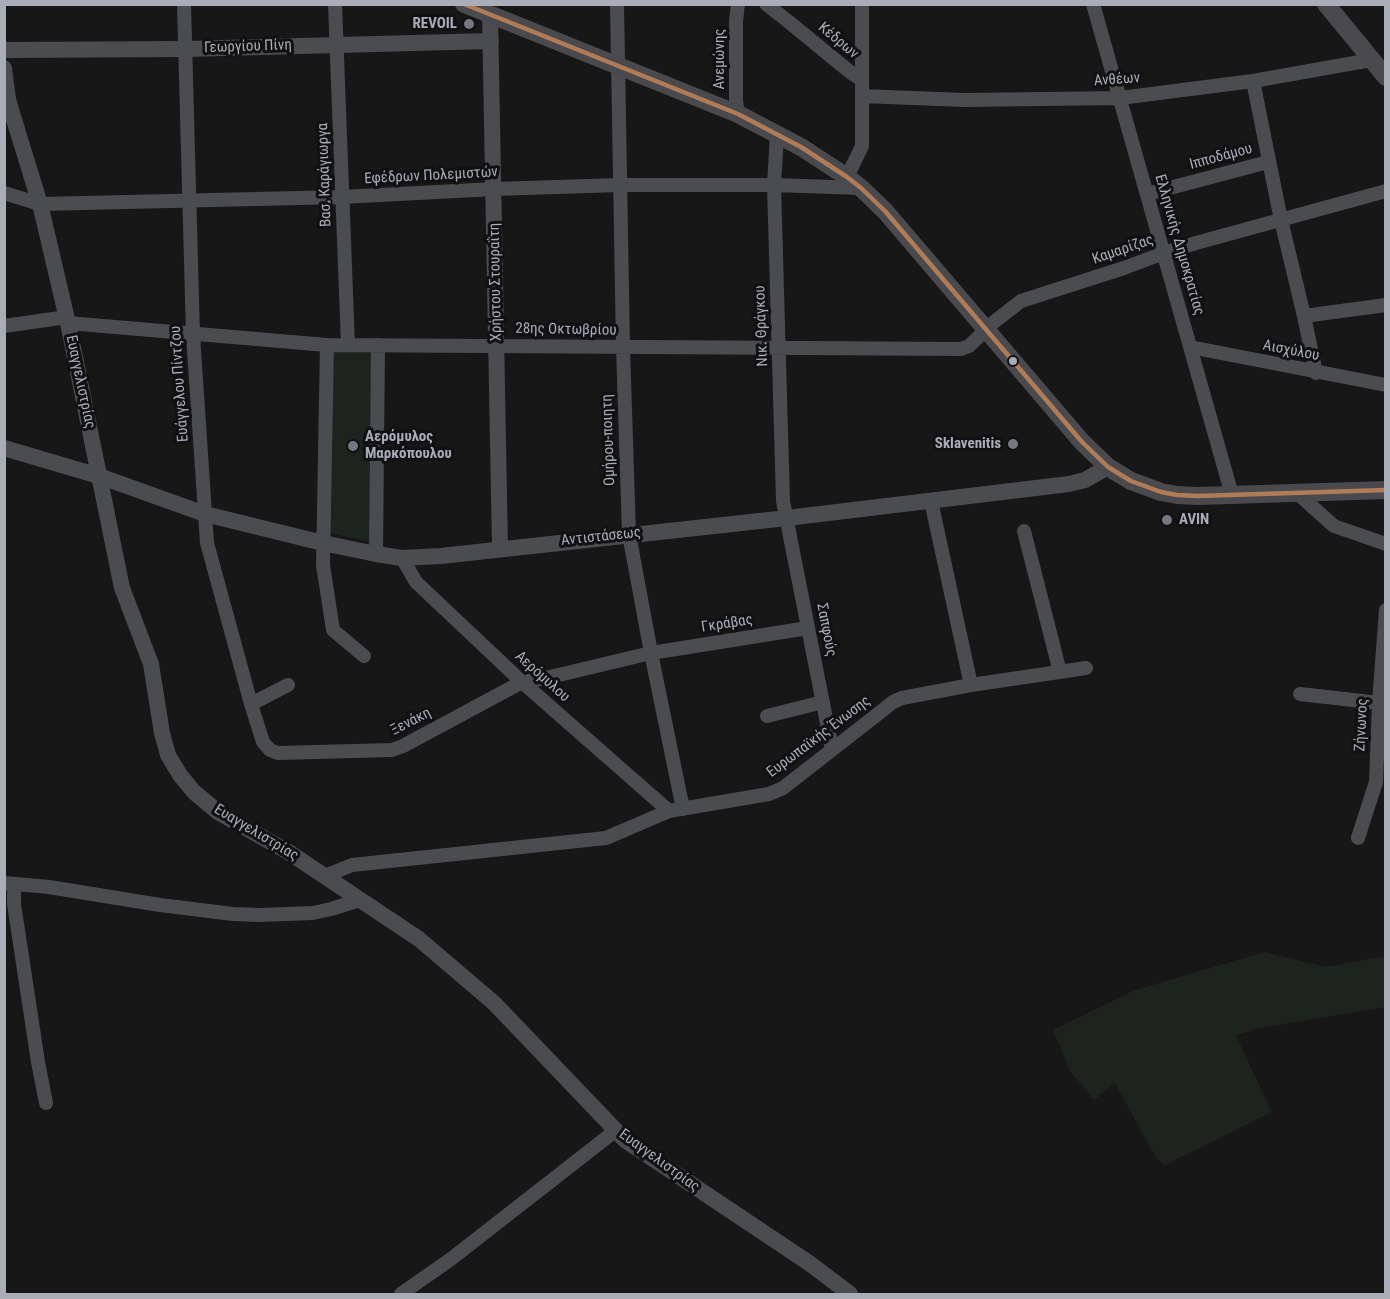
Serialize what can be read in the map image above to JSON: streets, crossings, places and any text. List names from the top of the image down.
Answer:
{
  "streets": {
    "street": [
      "Κέδρων",
      "Γεωργίου Πίνη",
      "Ανεμώνης",
      "Ανθέων",
      "Ιπποδάμου",
      "Βασ. Καράγιωργα",
      "Εφέδρων Πολεμιστών",
      "Ελληνικής Δημοκρατίας",
      "Καμαρίζας",
      "Χρήστου Στουραΐτη",
      "Νικ. Θράγκου",
      "28ης Οκτωβρίου",
      "Αισχύλου",
      "Ευαγγελιστρίας",
      "Ευάγγελου Πίντζου",
      "Ομήρου-ποιητη",
      "Αντιστάσεως",
      "Γκράβας",
      "Σαπφούς",
      "Αερόμυλου",
      "Ξενάκη",
      "Ζήνωνος",
      "Ευρωπαϊκής Ένωσης"
    ]
  },
  "crossings": [
    ["Γεωργίου Πίνη", "Βασ. Καράγιωργα"],
    ["Γεωργίου Πίνη", "Χρήστου Στουραΐτη"],
    ["Γεωργίου Πίνη", "Ευάγγελου Πίντζου"],
    ["Ανθέων", "Ελληνικής Δημοκρατίας"],
    ["Ιπποδάμου", "Ελληνικής Δημοκρατίας"],
    ["Βασ. Καράγιωργα", "Εφέδρων Πολεμιστών"],
    ["Βασ. Καράγιωργα", "28ης Οκτωβρίου"],
    ["Εφέδρων Πολεμιστών", "Χρήστου Στουραΐτη"],
    ["Εφέδρων Πολεμιστών", "Νικ. Θράγκου"],
    ["Εφέδρων Πολεμιστών", "Ευαγγελιστρίας"],
    ["Εφέδρων Πολεμιστών", "Ευάγγελου Πίντζου"],
    ["Εφέδρων Πολεμιστών", "Ομήρου-ποιητη"],
    ["Ελληνικής Δημοκρατίας", "Καμαρίζας"],
    ["Ελληνικής Δημοκρατίας", "Αισχύλου"],
    ["Καμαρίζας", "28ης Οκτωβρίου"],
    ["Χρήστου Στουραΐτη", "28ης Οκτωβρίου"],
    ["Χρήστου Στουραΐτη", "Αντιστάσεως"],
    ["Νικ. Θράγκου", "28ης Οκτωβρίου"],
    ["Νικ. Θράγκου", "Αντιστάσεως"],
    ["Νικ. Θράγκου", "Σαπφούς"],
    ["28ης Οκτωβρίου", "Ευαγγελιστρίας"],
    ["28ης Οκτωβρίου", "Ευάγγελου Πίντζου"],
    ["28ης Οκτωβρίου", "Ομήρου-ποιητη"],
    ["Ευαγγελιστρίας", "Αντιστάσεως"],
    ["Ευαγγελιστρίας", "Ευρωπαϊκής Ένωσης"],
    ["Ευάγγελου Πίντζου", "Αντιστάσεως"],
    ["Ευάγγελου Πίντζου", "Ξενάκη"],
    ["Ομήρου-ποιητη", "Αντιστάσεως"],
    ["Ομήρου-ποιητη", "Γκράβας"],
    ["Ομήρου-ποιητη", "Αερόμυλου"],
    ["Ομήρου-ποιητη", "Ευρωπαϊκής Ένωσης"],
    ["Αντιστάσεως", "Σαπφούς"],
    ["Αντιστάσεως", "Αερόμυλου"],
    ["Γκράβας", "Σαπφούς"],
    ["Γκράβας", "Αερόμυλου"],
    ["Γκράβας", "Ξενάκη"],
    ["Σαπφούς", "Ευρωπαϊκής Ένωσης"],
    ["Αερόμυλου", "Ξενάκη"],
    ["Αερόμυλου", "Ευρωπαϊκής Ένωσης"]
  ],
  "places": [
    "REVOIL",
    "Sklavenitis",
    "Αερόμυλος Μαρκόπουλου",
    "AVIN"
  ]
}
